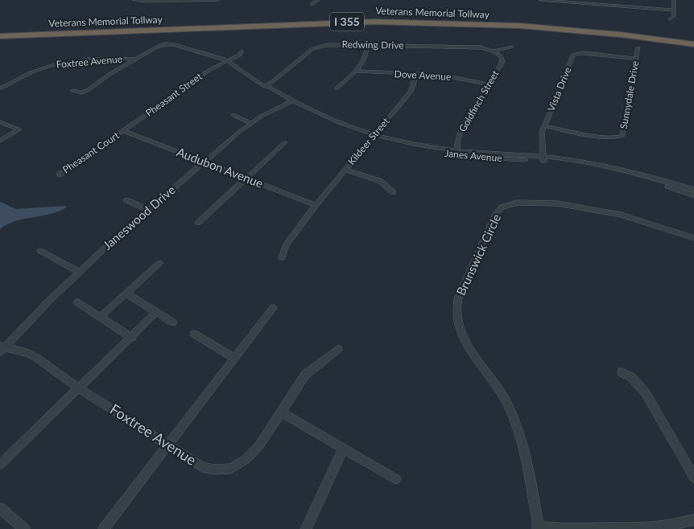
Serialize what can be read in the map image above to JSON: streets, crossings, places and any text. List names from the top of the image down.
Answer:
{
  "streets": {
    "highway": ["Veterans Memorial Tollway", "I 355"],
    "street": [
      "Redwing Drive",
      "Foxtree Avenue",
      "Dove Avenue",
      "Vista Drive",
      "Pheasant Street",
      "Sunnydale Drive",
      "Goldfinch Street",
      "Kildeer Street",
      "Pheasant Court",
      "Janes Avenue",
      "Audubon Avenue",
      "Janeswood Drive",
      "Brunswick Circle"
    ]
  },
  "crossings": [
    ["Redwing Drive", "Goldfinch Street"],
    ["Redwing Drive", "Janes Avenue"],
    ["Foxtree Avenue", "Janes Avenue"],
    ["Foxtree Avenue", "Janeswood Drive"],
    ["Dove Avenue", "Goldfinch Street"],
    ["Dove Avenue", "Kildeer Street"],
    ["Vista Drive", "Sunnydale Drive"],
    ["Vista Drive", "Janes Avenue"],
    ["Pheasant Street", "Pheasant Court"],
    ["Pheasant Street", "Janes Avenue"],
    ["Pheasant Street", "Audubon Avenue"],
    ["Goldfinch Street", "Janes Avenue"],
    ["Kildeer Street", "Janes Avenue"],
    ["Kildeer Street", "Audubon Avenue"],
    ["Pheasant Court", "Audubon Avenue"],
    ["Janes Avenue", "Janeswood Drive"],
    ["Audubon Avenue", "Janeswood Drive"]
  ]
}
